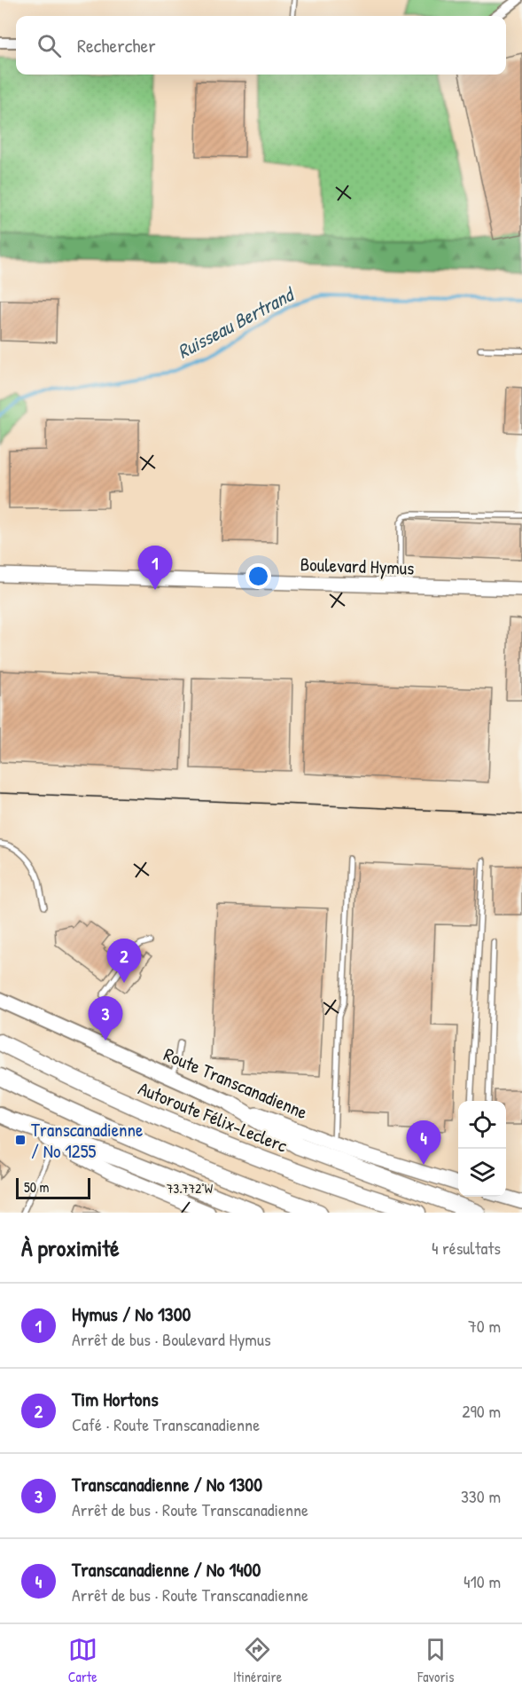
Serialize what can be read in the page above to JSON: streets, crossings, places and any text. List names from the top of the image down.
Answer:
{
  "streets": {
    "highway": ["Autoroute Félix-Leclerc"],
    "main road": ["Route Transcanadienne"],
    "street": ["Boulevard Hymus"]
  },
  "water": ["Ruisseau Bertrand"],
  "places": {
    "transit": ["Transcanadienne / No 1255"]
  },
  "scale_bar": "50 m",
  "page": {
    "search": "Rechercher",
    "pins": [
      "1",
      "2",
      "3",
      "4"
    ],
    "scale": "50 m",
    "heading": ["À proximité", "4 résultats"],
    "list": [
      {
        "mark": "1",
        "name": "Hymus / No 1300",
        "note": "Arrêt de bus · Boulevard Hymus",
        "value": "70 m"
      },
      {
        "mark": "2",
        "name": "Tim Hortons",
        "note": "Café · Route Transcanadienne",
        "value": "290 m"
      },
      {
        "mark": "3",
        "name": "Transcanadienne / No 1300",
        "note": "Arrêt de bus · Route Transcanadienne",
        "value": "330 m"
      },
      {
        "mark": "4",
        "name": "Transcanadienne / No 1400",
        "note": "Arrêt de bus · Route Transcanadienne",
        "value": "410 m"
      }
    ],
    "nav": ["Carte", "Itinéraire", "Favoris"]
  },
  "coordinates": ["73.772°W"]
}
